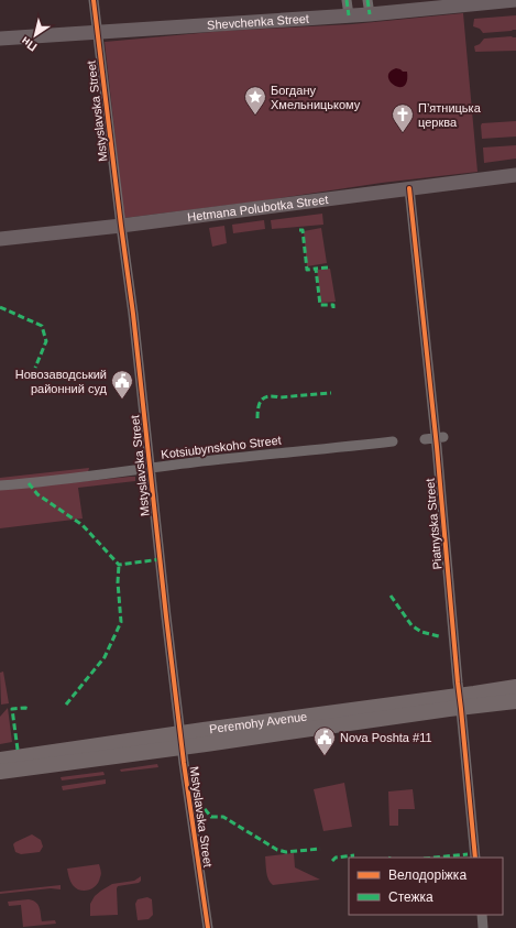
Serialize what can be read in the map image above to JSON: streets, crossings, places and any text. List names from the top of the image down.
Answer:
{
  "streets": {
    "main road": ["Shevchenka Street", "Hetmana Polubotka Street", "Peremohy Avenue"],
    "street": ["Mstyslavska Street", "Kotsiubynskoho Street", "Piatnytska Street"]
  },
  "crossings": [
    ["Shevchenka Street", "Mstyslavska Street"],
    ["Mstyslavska Street", "Hetmana Polubotka Street"],
    ["Mstyslavska Street", "Kotsiubynskoho Street"],
    ["Mstyslavska Street", "Peremohy Avenue"],
    ["Hetmana Polubotka Street", "Piatnytska Street"],
    ["Piatnytska Street", "Peremohy Avenue"]
  ],
  "places": {
    "place": ["Богдану Хмельницькому"],
    "church": ["П’ятницька церква"],
    "public building": ["Новозаводський районний суд", "Nova Poshta #11"]
  },
  "legend": ["Велодоріжка", "Стежка"],
  "north": "bottom left"
}
